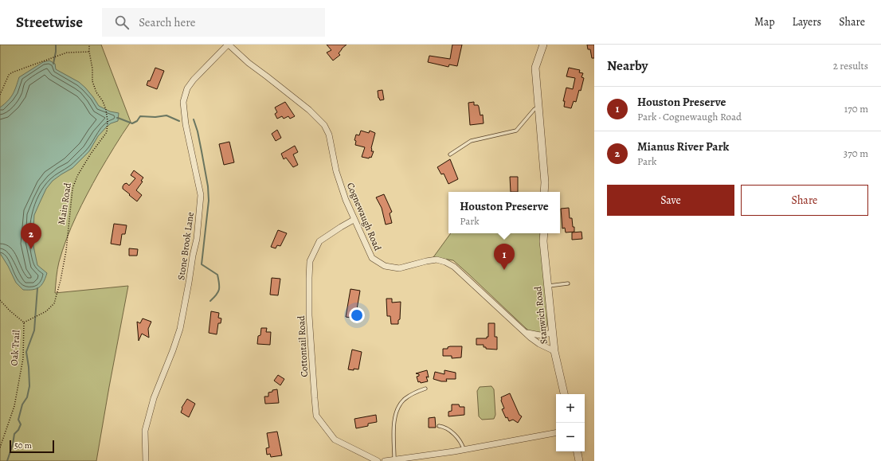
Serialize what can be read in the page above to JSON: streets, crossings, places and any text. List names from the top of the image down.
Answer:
{
  "streets": {
    "street": [
      "Cognewaugh Road",
      "Stone Brook Lane",
      "Stanwich Road",
      "Cottontail Road"
    ],
    "path": ["Main Road", "Oak Trail"]
  },
  "crossings": [
    ["Main Road", "Oak Trail"],
    ["Cognewaugh Road", "Stone Brook Lane"],
    ["Cognewaugh Road", "Stanwich Road"],
    ["Cognewaugh Road", "Cottontail Road"]
  ],
  "scale_bar": "50 m",
  "page": {
    "header": "Streetwise",
    "search": "Search here",
    "nav": ["Map", "Layers", "Share"],
    "heading": ["Nearby", "2 results"],
    "list": [
      {
        "mark": "1",
        "name": "Houston Preserve",
        "note": "Park · Cognewaugh Road",
        "value": "170 m"
      },
      {
        "mark": "2",
        "name": "Mianus River Park",
        "note": "Park",
        "value": "370 m"
      }
    ],
    "buttons": ["Save", "Share"],
    "popup": ["Houston Preserve", "Park"],
    "pins": ["2", "1"],
    "map_buttons": ["+", "−"],
    "scale": "50 m"
  }
}
